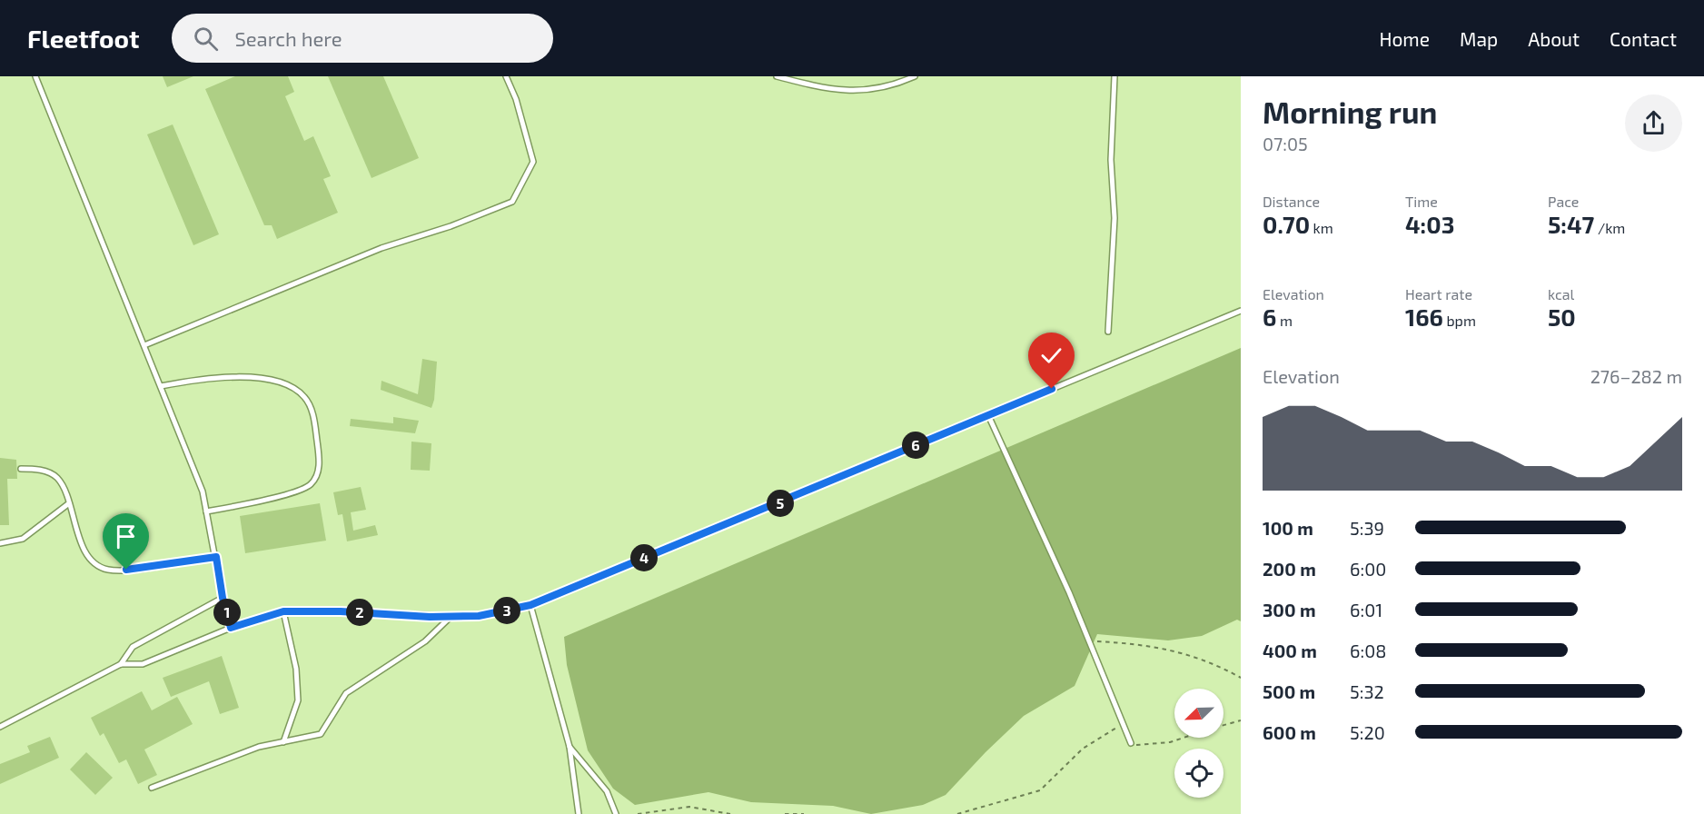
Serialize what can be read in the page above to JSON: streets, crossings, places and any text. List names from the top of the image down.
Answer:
{
  "north": "bottom left",
  "page": {
    "header": "Fleetfoot",
    "search": "Search here",
    "nav": [
      "Home",
      "Map",
      "About",
      "Contact"
    ],
    "heading": ["Morning run", "07:05"],
    "stats": [
      ["Distance", "0.70 km"],
      ["Time", "4:03"],
      ["Pace", "5:47 /km"],
      ["Elevation", "6 m"],
      ["Heart rate", "166 bpm"],
      ["kcal", "50"]
    ],
    "chart": ["Elevation", "276–282 m"],
    "pins": [
      "6",
      "5",
      "4",
      "3",
      "1",
      "2"
    ],
    "list": [
      {
        "name": "100 m",
        "note": "5:39"
      },
      {
        "name": "200 m",
        "note": "6:00"
      },
      {
        "name": "300 m",
        "note": "6:01"
      },
      {
        "name": "400 m",
        "note": "6:08"
      },
      {
        "name": "500 m",
        "note": "5:32"
      },
      {
        "name": "600 m",
        "note": "5:20"
      }
    ]
  }
}
